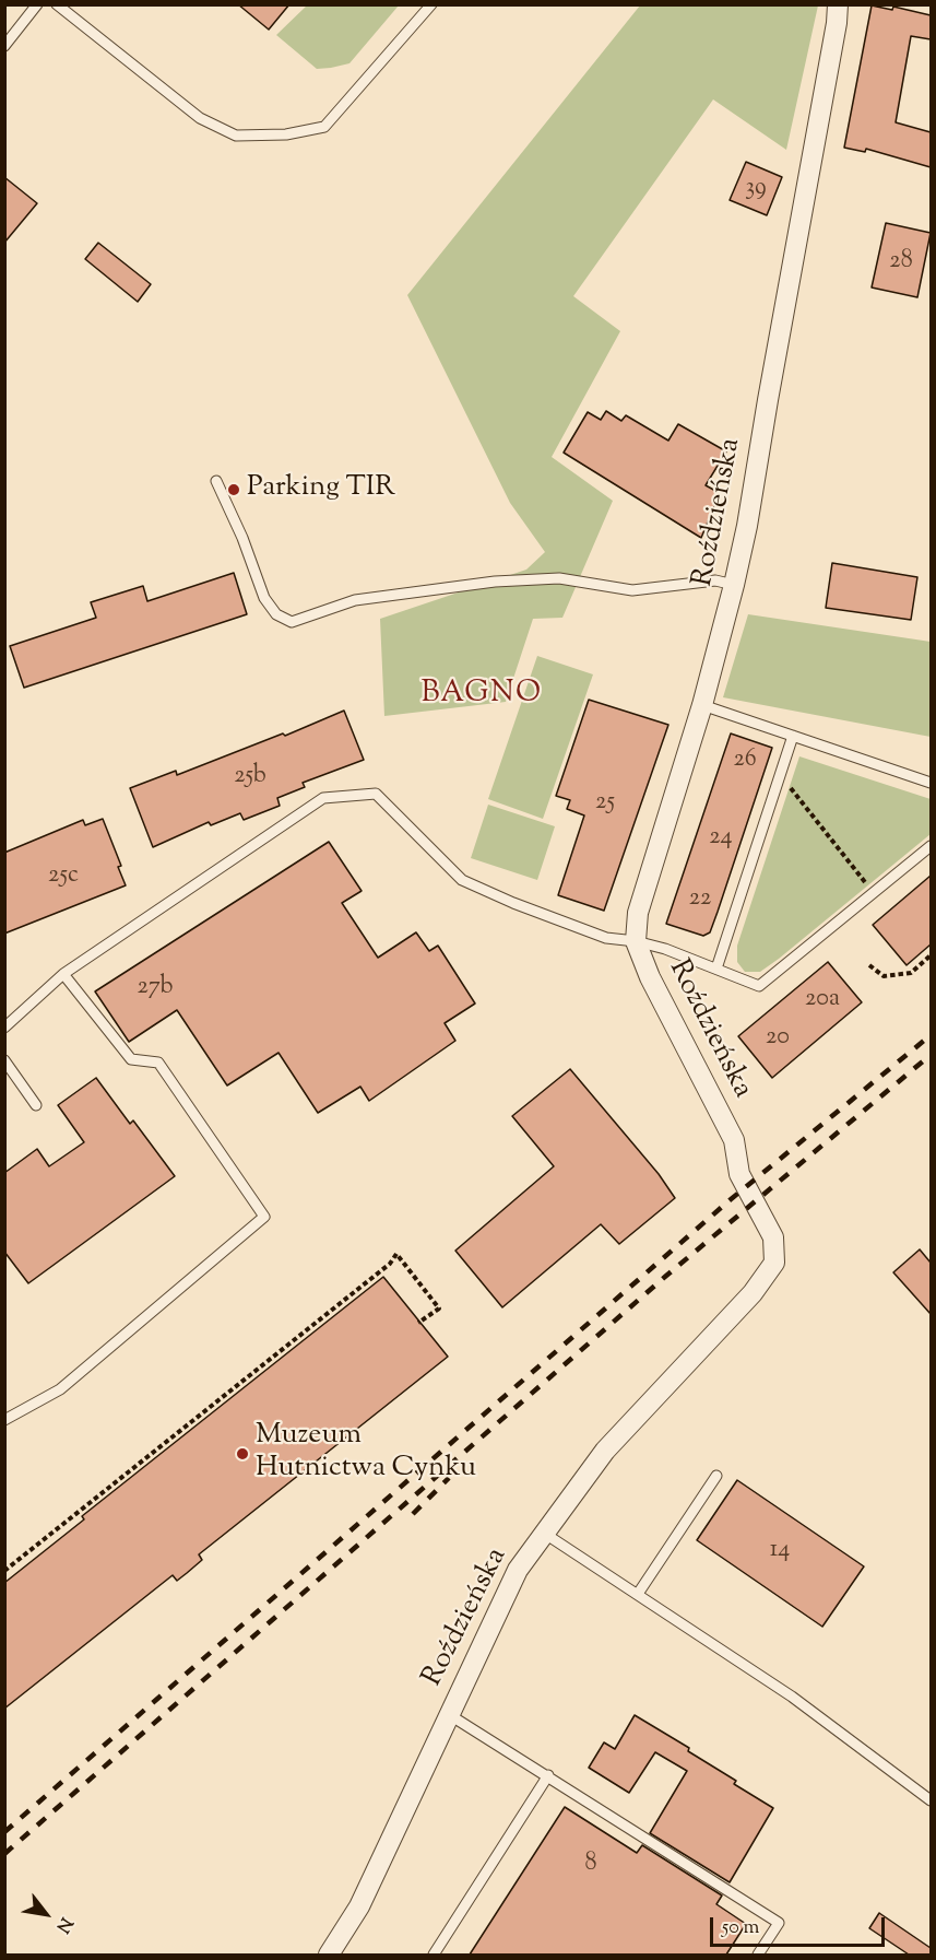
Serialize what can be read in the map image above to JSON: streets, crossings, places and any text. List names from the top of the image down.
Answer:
{
  "streets": {
    "street": ["Roździeńska"]
  },
  "districts": ["BAGNO"],
  "places": ["Parking TIR", "Muzeum Hutnictwa Cynku"],
  "house_numbers": [
    "39",
    "28",
    "26",
    "25b",
    "25",
    "24",
    "25c",
    "22",
    "27b",
    "20a",
    "20",
    "14",
    "8"
  ],
  "scale_bar": "50 m",
  "north": "bottom right"
}
